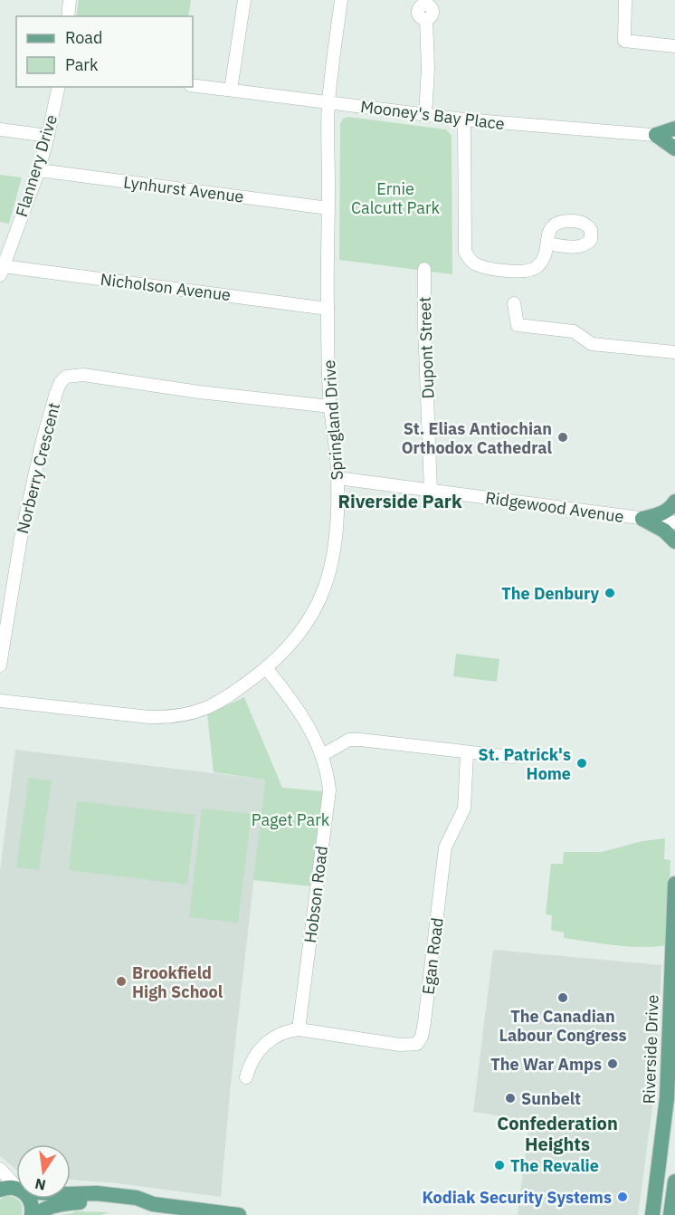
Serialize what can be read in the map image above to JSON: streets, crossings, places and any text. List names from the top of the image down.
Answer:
{
  "streets": {
    "main road": ["Riverside Drive"],
    "street": [
      "Mooney's Bay Place",
      "Flannery Drive",
      "Lynhurst Avenue",
      "Nicholson Avenue",
      "Dupont Street",
      "Springland Drive",
      "Norberry Crescent",
      "Ridgewood Avenue",
      "Hobson Road",
      "Egan Road"
    ]
  },
  "crossings": [
    ["Mooney's Bay Place", "Springland Drive"],
    ["Flannery Drive", "Lynhurst Avenue"],
    ["Flannery Drive", "Nicholson Avenue"],
    ["Lynhurst Avenue", "Springland Drive"],
    ["Nicholson Avenue", "Springland Drive"],
    ["Dupont Street", "Ridgewood Avenue"],
    ["Springland Drive", "Norberry Crescent"],
    ["Springland Drive", "Ridgewood Avenue"],
    ["Springland Drive", "Hobson Road"],
    ["Hobson Road", "Egan Road"]
  ],
  "districts": ["Riverside Park", "Confederation Heights"],
  "parks": ["Ernie Calcutt Park", "Paget Park"],
  "places": [
    "St. Elias Antiochian Orthodox Cathedral",
    "The Denbury",
    "St. Patrick's Home",
    "Brookfield High School",
    "The Canadian Labour Congress",
    "The War Amps",
    "Sunbelt",
    "The Revalie",
    "Kodiak Security Systems"
  ],
  "legend": ["Road", "Park"],
  "north": "bottom"
}
